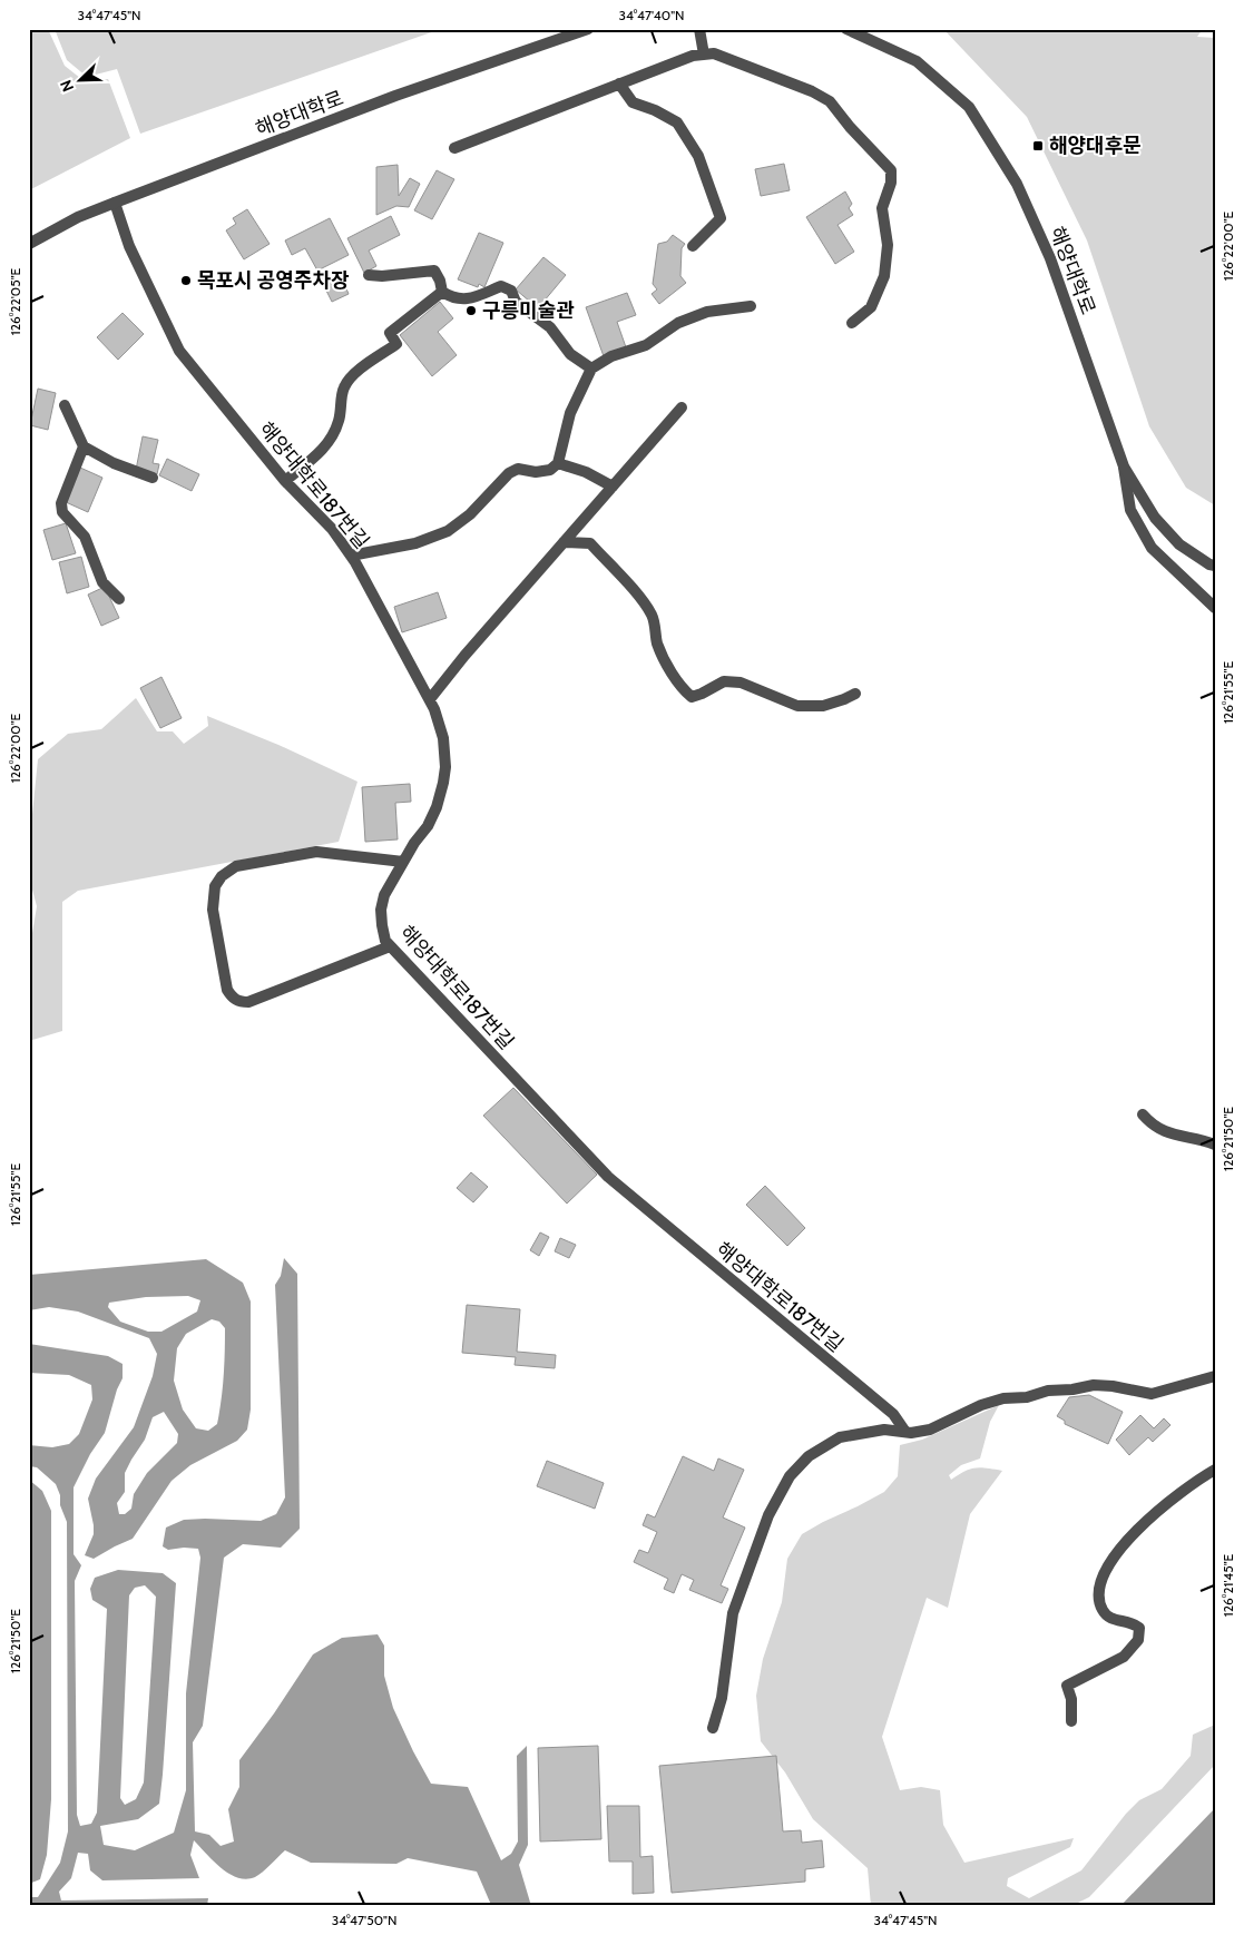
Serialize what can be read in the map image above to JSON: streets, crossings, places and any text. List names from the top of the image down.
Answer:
{
  "streets": {
    "street": ["해양대학로", "해양대학로187번길"]
  },
  "crossings": [
    ["해양대학로", "해양대학로187번길"]
  ],
  "places": {
    "transit": ["해양대후문"],
    "other": ["목포시 공영주차장", "구릉미술관"]
  },
  "north": "bottom left",
  "coordinates": [
    "34°47'45\"N",
    "34°47'40\"N",
    "126°22'00\"E",
    "126°22'05\"E",
    "126°21'55\"E",
    "126°21'50\"E",
    "126°21'45\"E",
    "34°47'50\"N"
  ]
}
